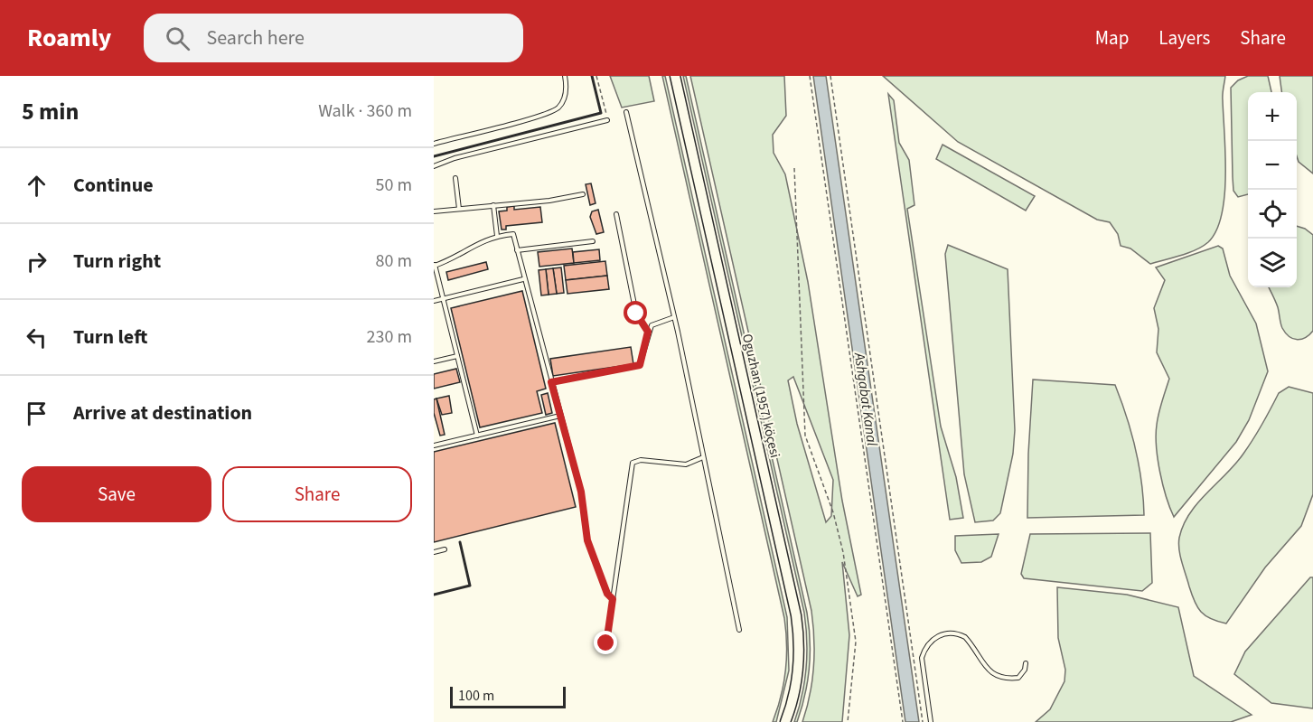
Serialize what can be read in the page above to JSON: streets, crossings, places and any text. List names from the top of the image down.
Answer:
{
  "streets": {
    "main road": ["Oguzhan (1957) köçesi"]
  },
  "water": ["Ashgabat Kanal"],
  "scale_bar": "100 m",
  "page": {
    "header": "Roamly",
    "search": "Search here",
    "nav": ["Map", "Layers", "Share"],
    "heading": ["5 min", "Walk · 360 m"],
    "map_buttons": ["+", "−"],
    "list": [
      ["Continue", "50 m"],
      ["Turn right", "80 m"],
      ["Turn left", "230 m"],
      "Arrive at destination"
    ],
    "buttons": ["Save", "Share"],
    "scale": "100 m"
  }
}
